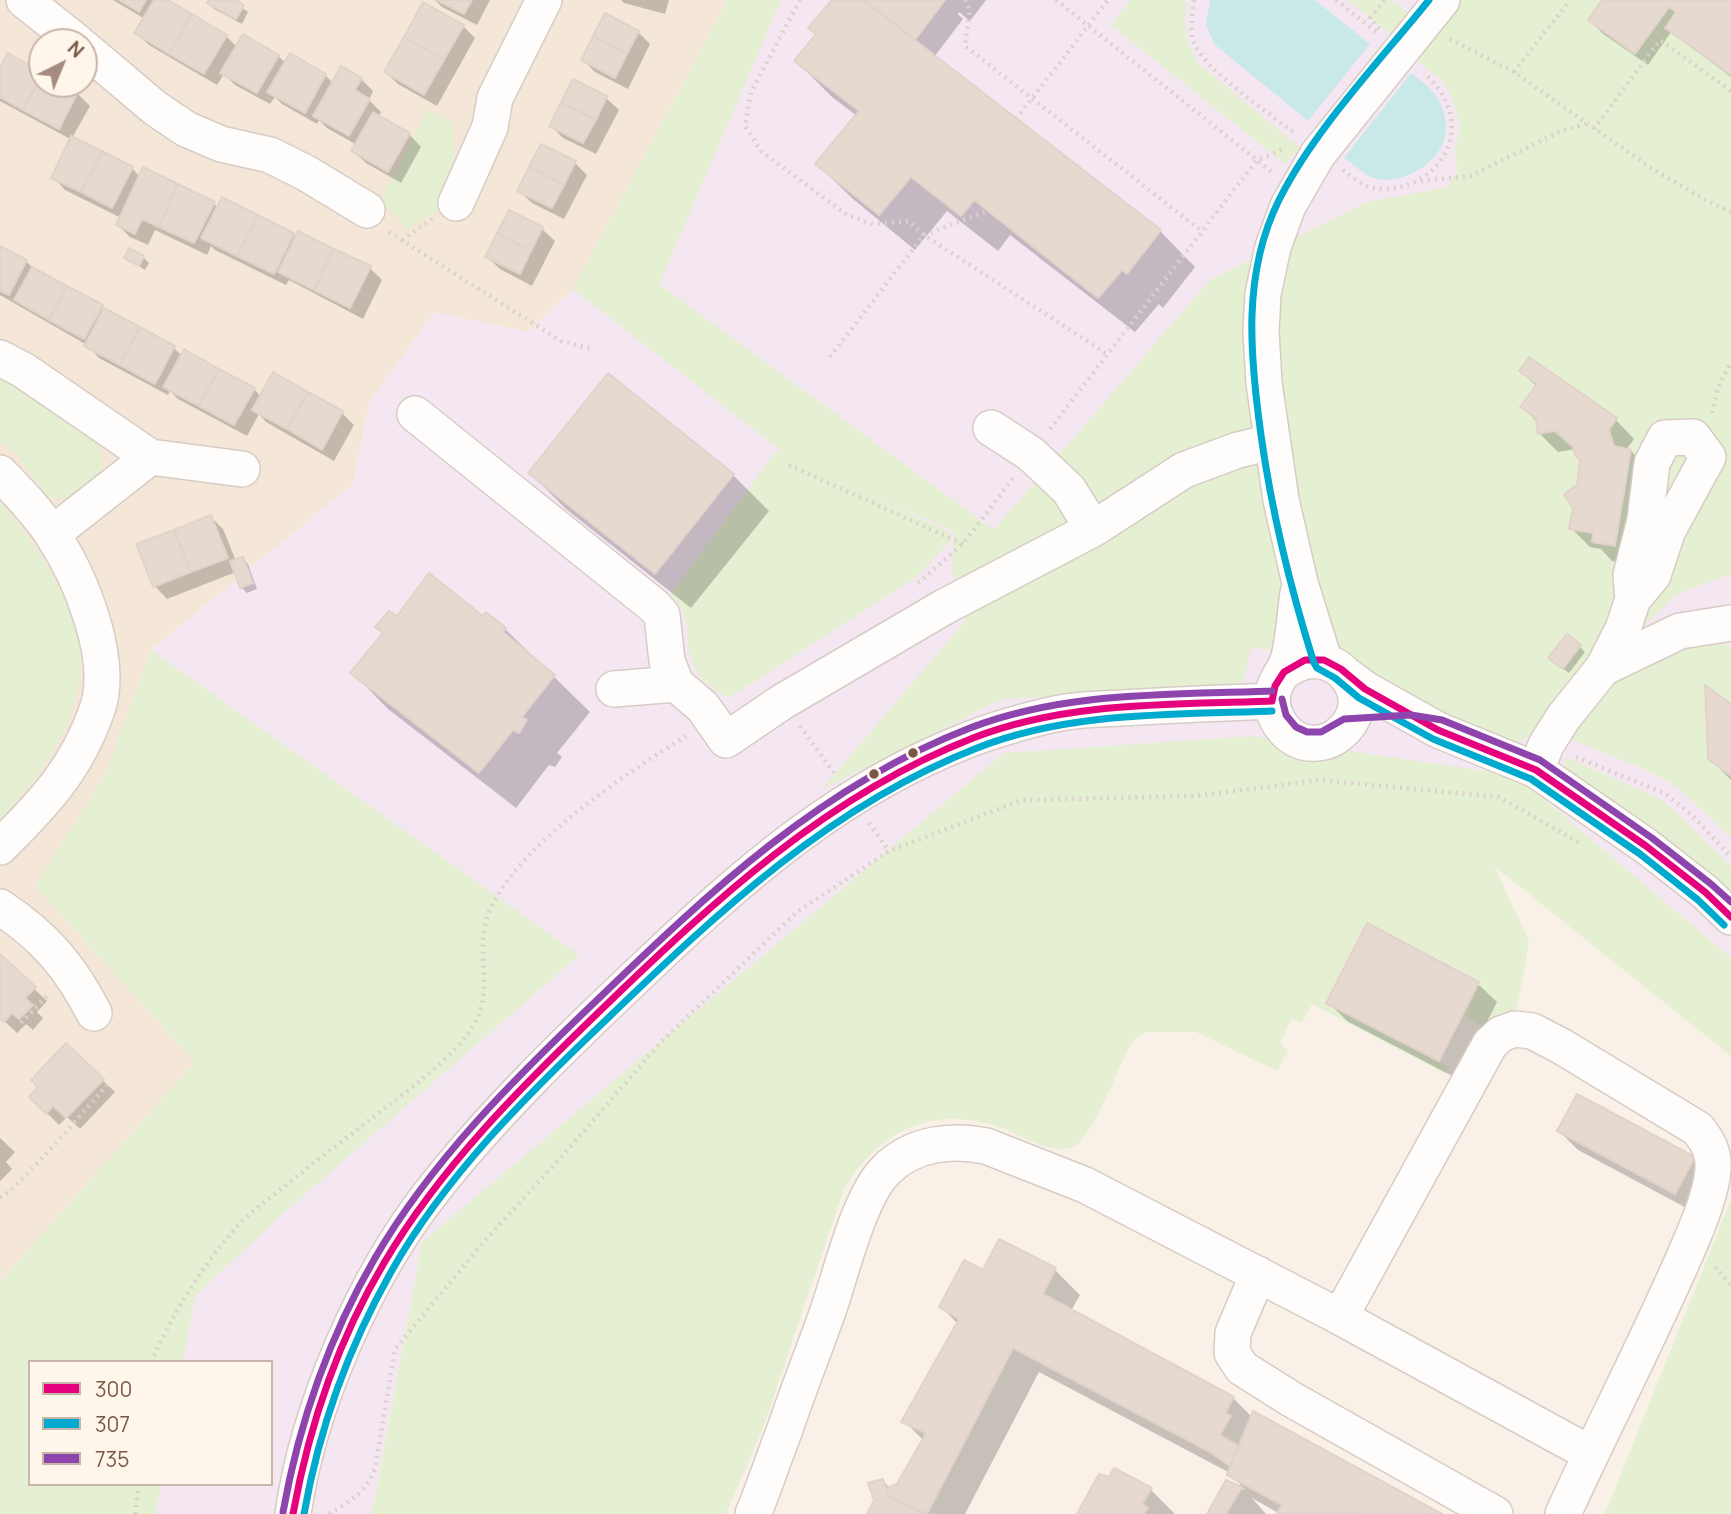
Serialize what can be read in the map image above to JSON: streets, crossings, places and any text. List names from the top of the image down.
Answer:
{
  "lines": ["transit line 307", "transit line 300", "transit line 735"],
  "legend": ["300", "307", "735"],
  "north": "top right"
}
